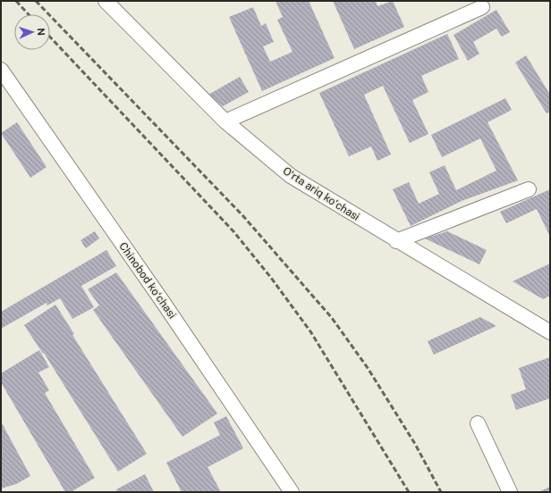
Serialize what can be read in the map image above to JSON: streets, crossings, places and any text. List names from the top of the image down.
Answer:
{
  "streets": {
    "street": ["Oʻrta ariq koʻchasi", "Chinobod koʻchasi"]
  },
  "north": "right"
}
